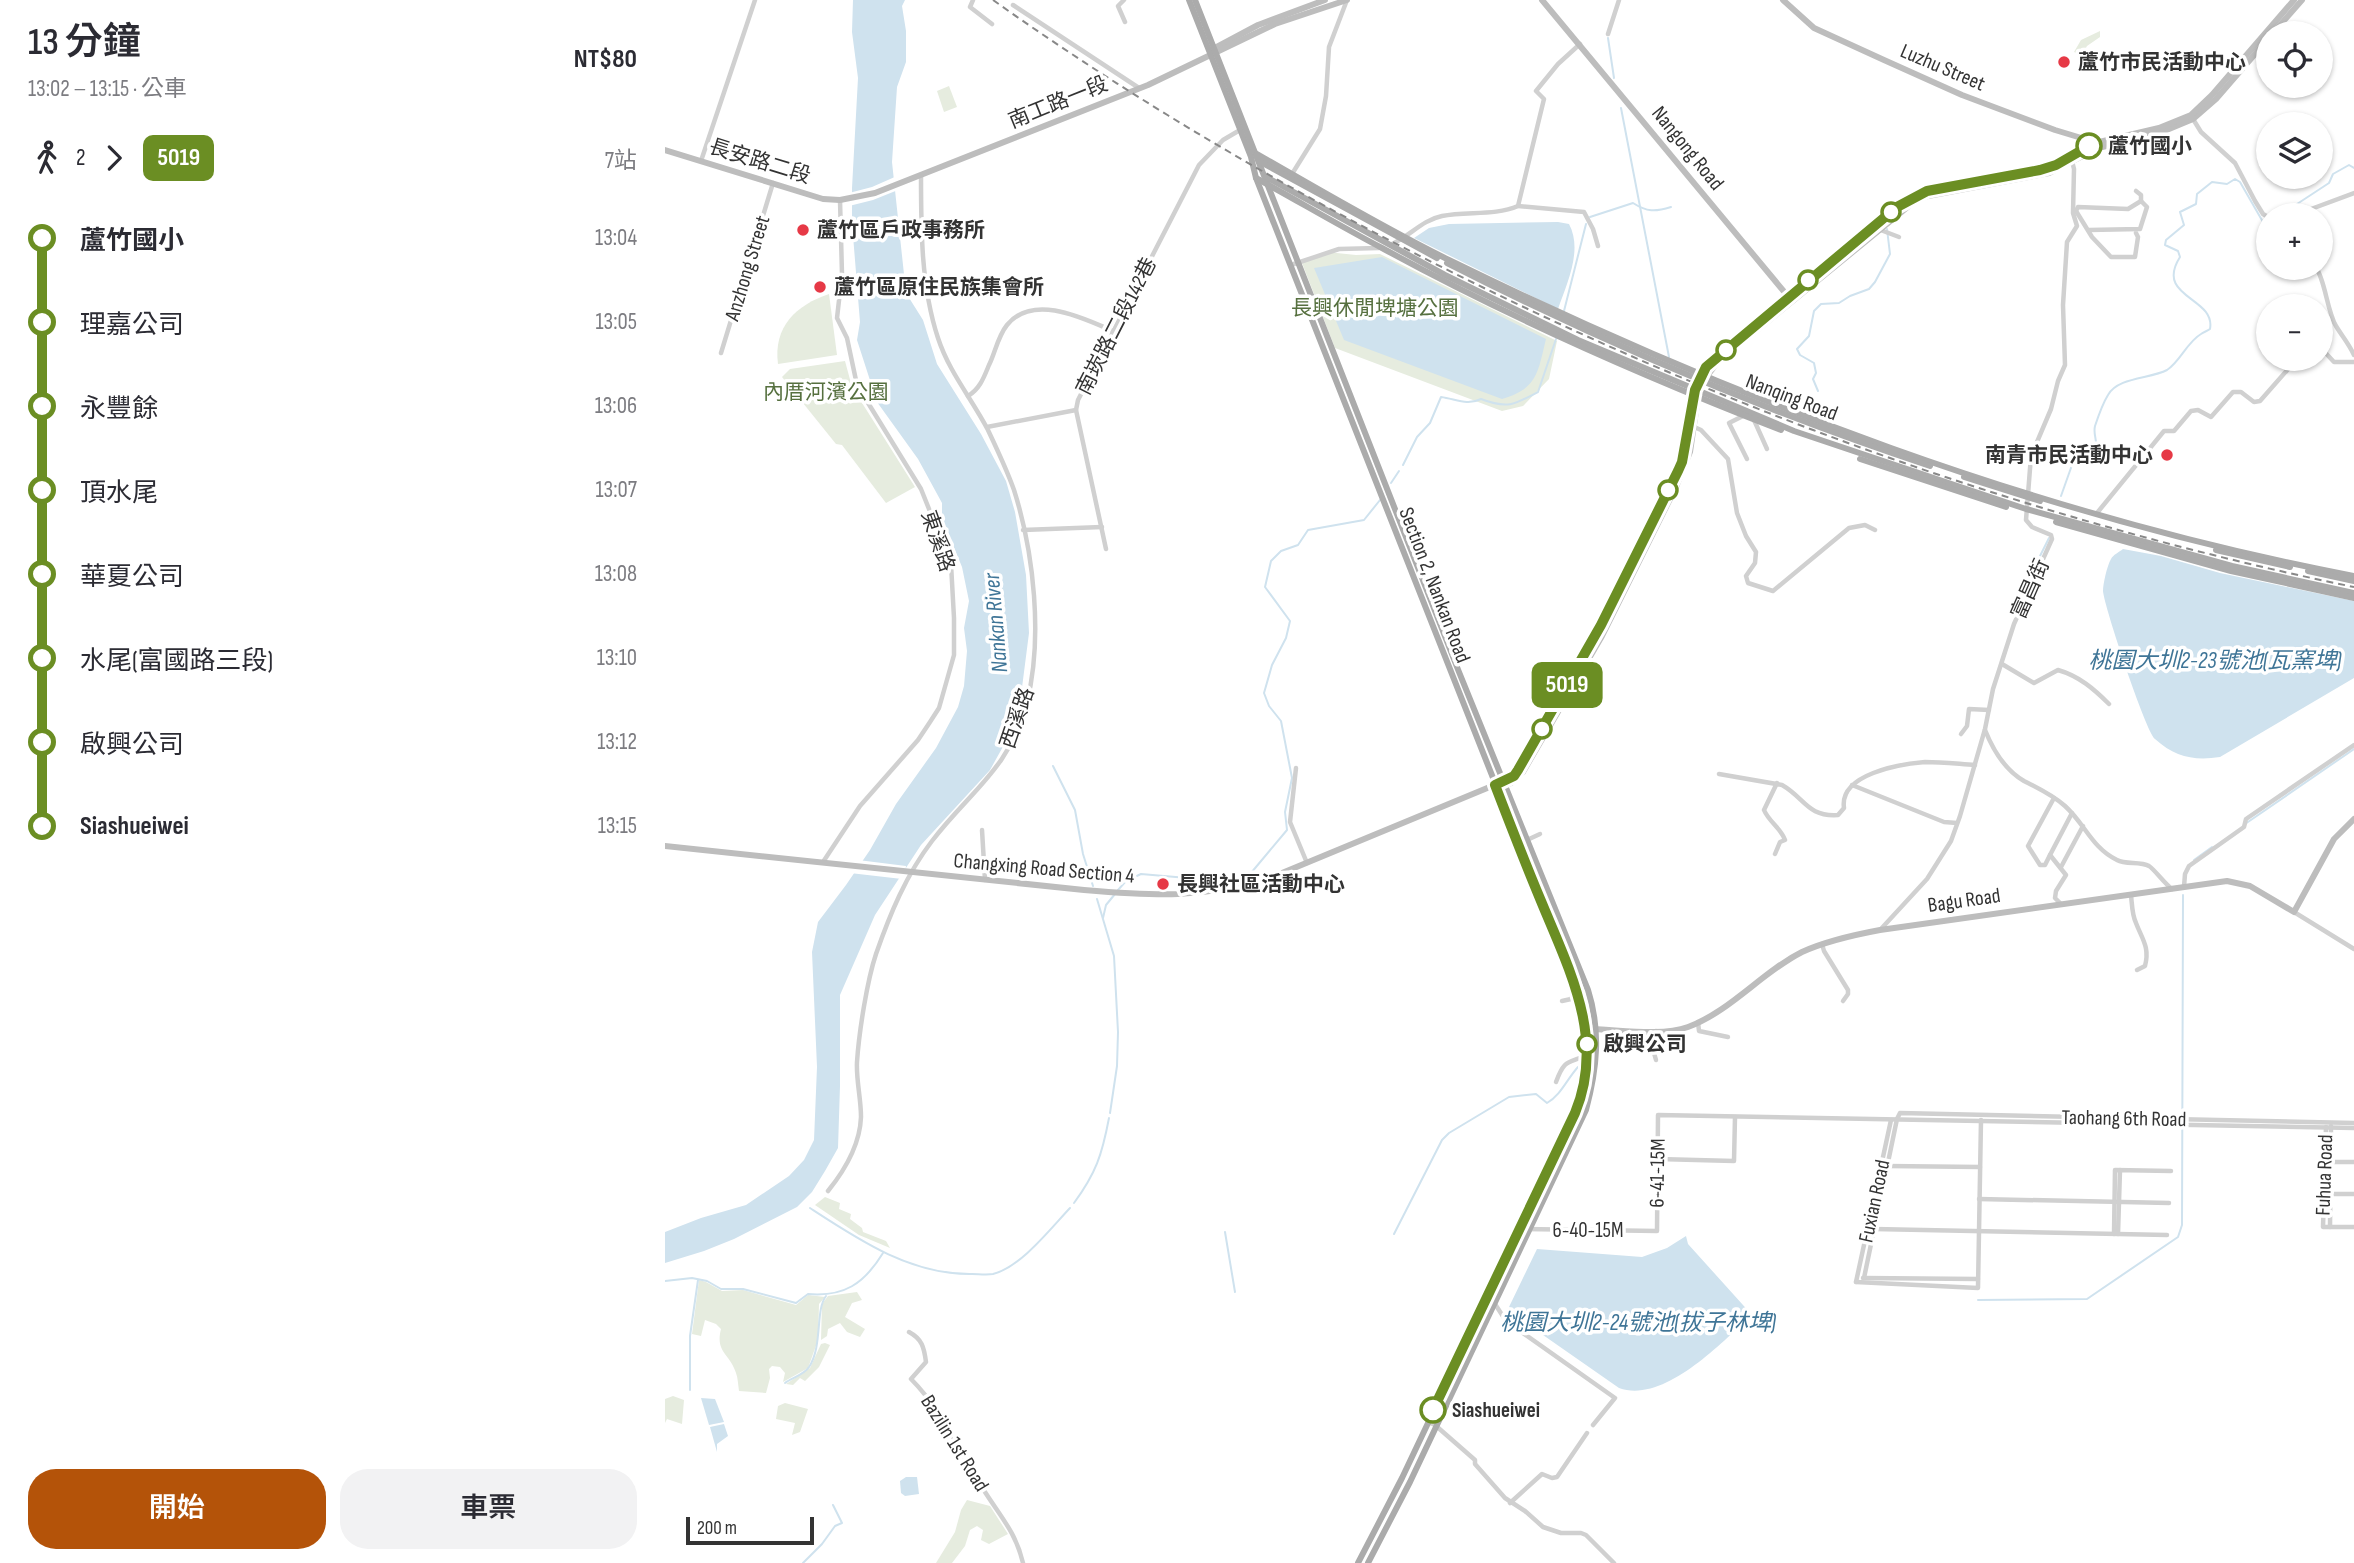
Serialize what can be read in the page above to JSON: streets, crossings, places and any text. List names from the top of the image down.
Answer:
{
  "streets": {
    "main road": ["Nanqing Road", "Section 2, Nankan Road"],
    "street": [
      "Luzhu Street",
      "南工路一段",
      "Nangong Road",
      "長安路二段",
      "Anzhong Street",
      "南崁路二段142巷",
      "東溪路",
      "富昌街",
      "西溪路",
      "Changxing Road Section 4",
      "Bagu Road",
      "Taohang 6th Road",
      "6-41-15M",
      "Fuhua Road",
      "Fuxian Road",
      "6-40-15M",
      "Bazilin 1st Road"
    ]
  },
  "crossings": [
    ["南工路一段", "長安路二段"],
    ["南工路一段", "東溪路"],
    ["南工路一段", "Section 2, Nankan Road"],
    ["南工路一段", "西溪路"],
    ["長安路二段", "Anzhong Street"],
    ["長安路二段", "東溪路"],
    ["南崁路二段142巷", "Section 2, Nankan Road"],
    ["Nanqing Road", "Section 2, Nankan Road"],
    ["Nanqing Road", "富昌街"],
    ["東溪路", "Changxing Road Section 4"],
    ["Section 2, Nankan Road", "Changxing Road Section 4"],
    ["Section 2, Nankan Road", "Bagu Road"],
    ["Section 2, Nankan Road", "6-40-15M"],
    ["富昌街", "Bagu Road"],
    ["西溪路", "Changxing Road Section 4"],
    ["Taohang 6th Road", "6-41-15M"],
    ["Taohang 6th Road", "Fuhua Road"],
    ["Taohang 6th Road", "Fuxian Road"],
    ["6-41-15M", "6-40-15M"]
  ],
  "water": ["Nankan River", "桃園大圳2-23號池(瓦窯埤)", "桃園大圳2-24號池(拔子林埤)"],
  "parks": ["長興休閒埤塘公園", "內厝河濱公園"],
  "places": [
    "蘆竹市民活動中心",
    "蘆竹國小",
    "蘆竹區戶政事務所",
    "蘆竹區原住民族集會所",
    "南青市民活動中心",
    "長興社區活動中心",
    "啟興公司",
    "Siashueiwei"
  ],
  "lines": ["bus line 5019"],
  "scale_bar": "200 m",
  "page": {
    "heading": ["13 分鐘", "13:02 – 13:15 · 公車", "NT$80"],
    "on_map": "5019",
    "map_buttons": ["+", "−"],
    "legs": ["2", "5019", "7站"],
    "list": [
      {
        "name": "蘆竹國小",
        "value": "13:04"
      },
      {
        "name": "理嘉公司",
        "value": "13:05"
      },
      {
        "name": "永豐餘",
        "value": "13:06"
      },
      {
        "name": "頂水尾",
        "value": "13:07"
      },
      {
        "name": "華夏公司",
        "value": "13:08"
      },
      {
        "name": "水尾(富國路三段)",
        "value": "13:10"
      },
      {
        "name": "啟興公司",
        "value": "13:12"
      },
      {
        "name": "Siashueiwei",
        "value": "13:15"
      }
    ],
    "buttons": ["開始", "車票"],
    "scale": "200 m"
  }
}
